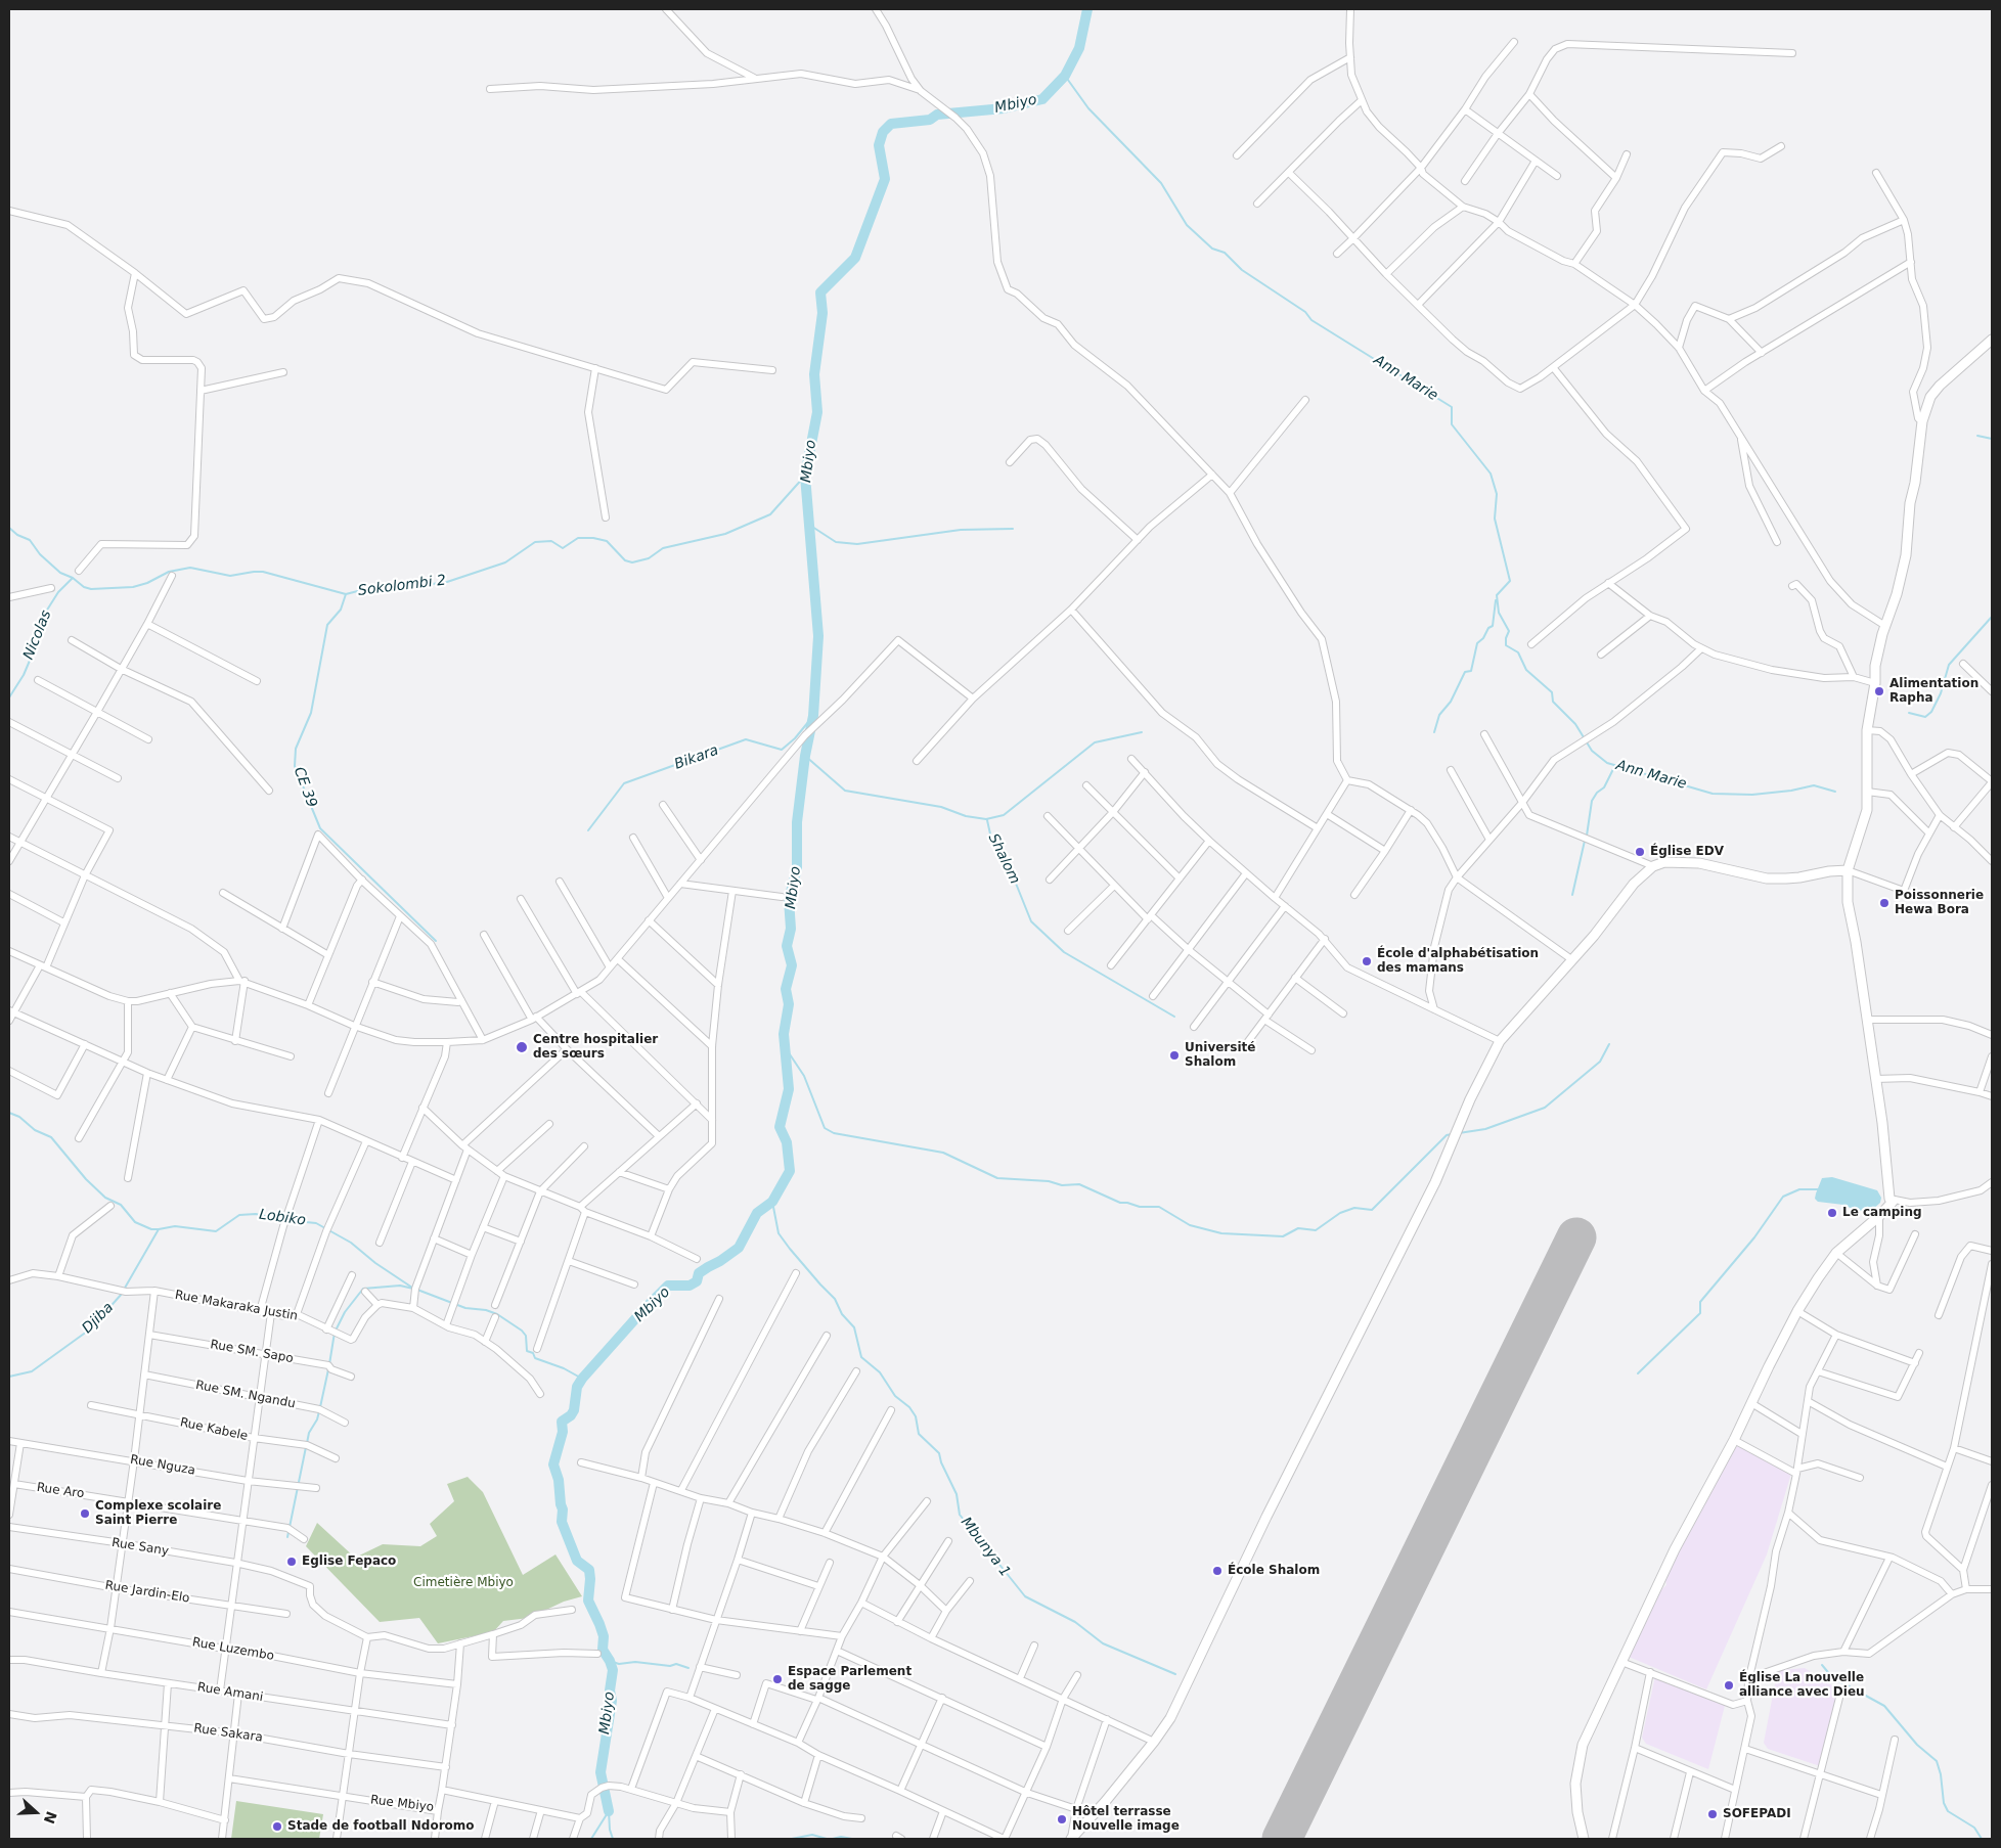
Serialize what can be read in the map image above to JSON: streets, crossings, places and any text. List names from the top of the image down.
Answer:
{
  "streets": {
    "street": [
      "Rue Makaraka Justin",
      "Rue SM. Sapo",
      "Rue SM. Ngandu",
      "Rue Kabele",
      "Rue Nguza",
      "Rue Aro",
      "Rue Sany",
      "Rue Jardin-Elo",
      "Rue Luzembo",
      "Rue Amani",
      "Rue Sakara",
      "Rue Mbiyo"
    ]
  },
  "water": [
    "Mbiyo",
    "Ann Marie",
    "Sokolombi 2",
    "Nicolas",
    "Bikara",
    "CE 39",
    "Shalom",
    "Lobiko",
    "Djiba",
    "Mbunya 1"
  ],
  "parks": ["Cimetière Mbiyo"],
  "places": [
    "Alimentation Rapha",
    "Église EDV",
    "Poissonnerie Hewa Bora",
    "École d'alphabétisation des mamans",
    "Centre hospitalier des sœurs",
    "Université Shalom",
    "Le camping",
    "Complexe scolaire Saint Pierre",
    "Eglise Fepaco",
    "École Shalom",
    "Espace Parlement de sagge",
    "Église La nouvelle alliance avec Dieu",
    "SOFEPADI",
    "Hôtel terrasse Nouvelle image",
    "Stade de football Ndoromo"
  ],
  "north": "right"
}
